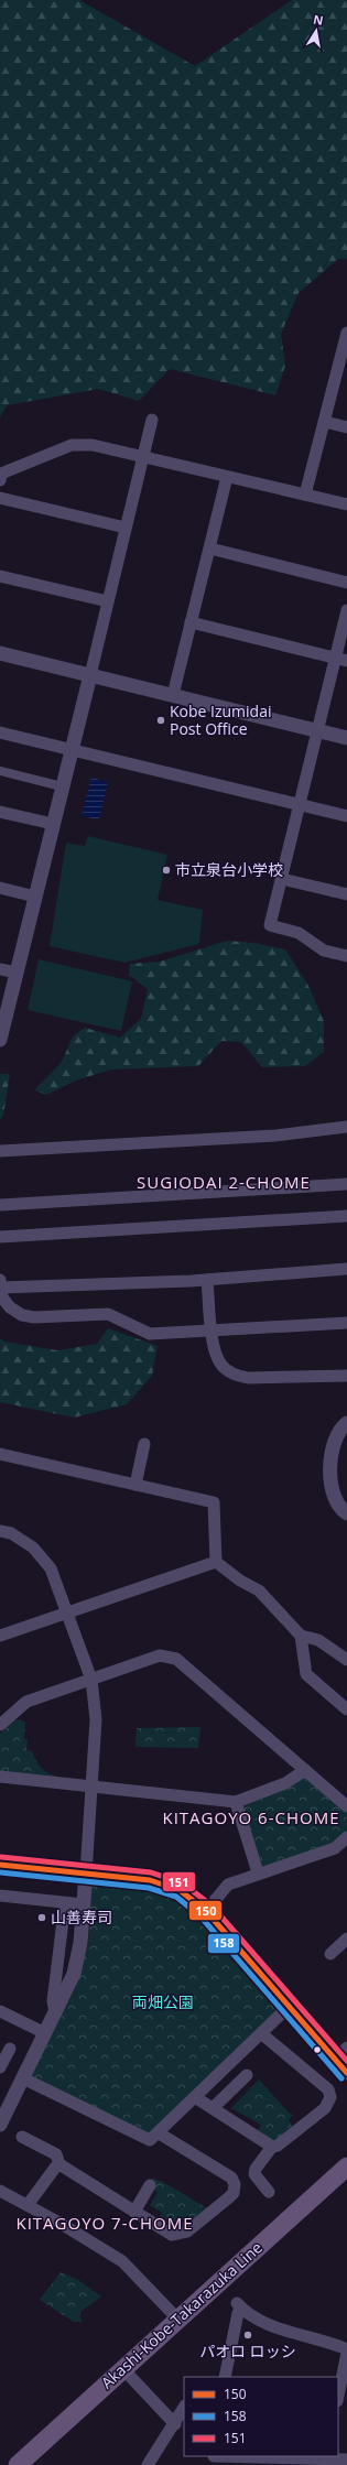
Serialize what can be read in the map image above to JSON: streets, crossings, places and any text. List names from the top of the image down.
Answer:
{
  "streets": {
    "main road": ["Akashi-Kobe-Takarazuka Line"]
  },
  "districts": ["SUGIODAI 2-CHOME", "KITAGOYO 6-CHOME", "KITAGOYO 7-CHOME"],
  "parks": ["両畑公園"],
  "places": [
    "Kobe Izumidai Post Office",
    "市立泉台小学校",
    "山善寿司",
    "パオロ ロッシ"
  ],
  "lines": ["transit line 151", "transit line 150", "transit line 158"],
  "legend": ["150", "158", "151"],
  "north": "top"
}
